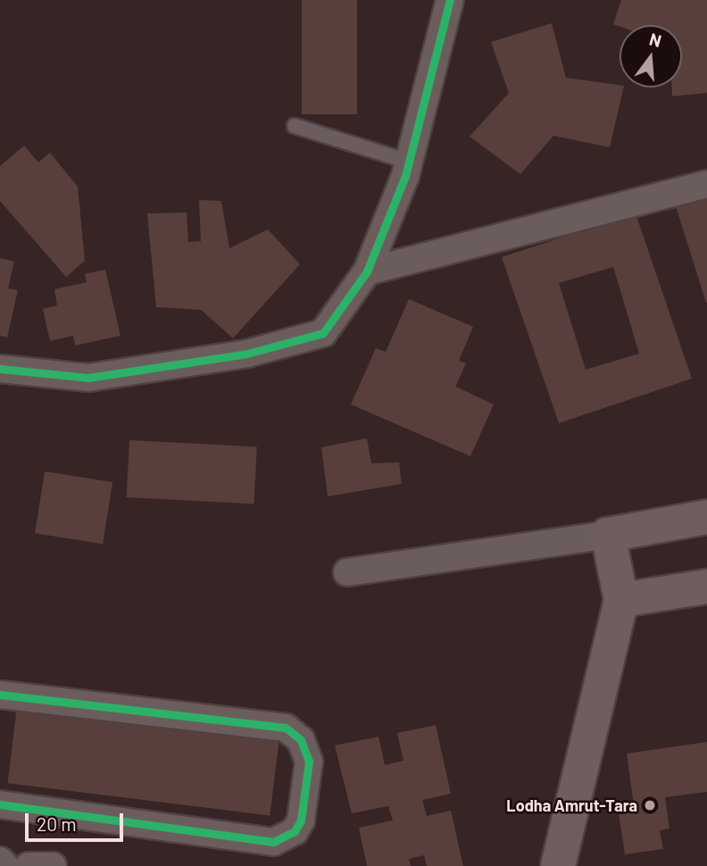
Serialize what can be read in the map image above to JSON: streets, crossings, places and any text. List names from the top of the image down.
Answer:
{
  "places": ["Lodha Amrut-Tara"],
  "scale_bar": "20 m",
  "north": "top"
}
